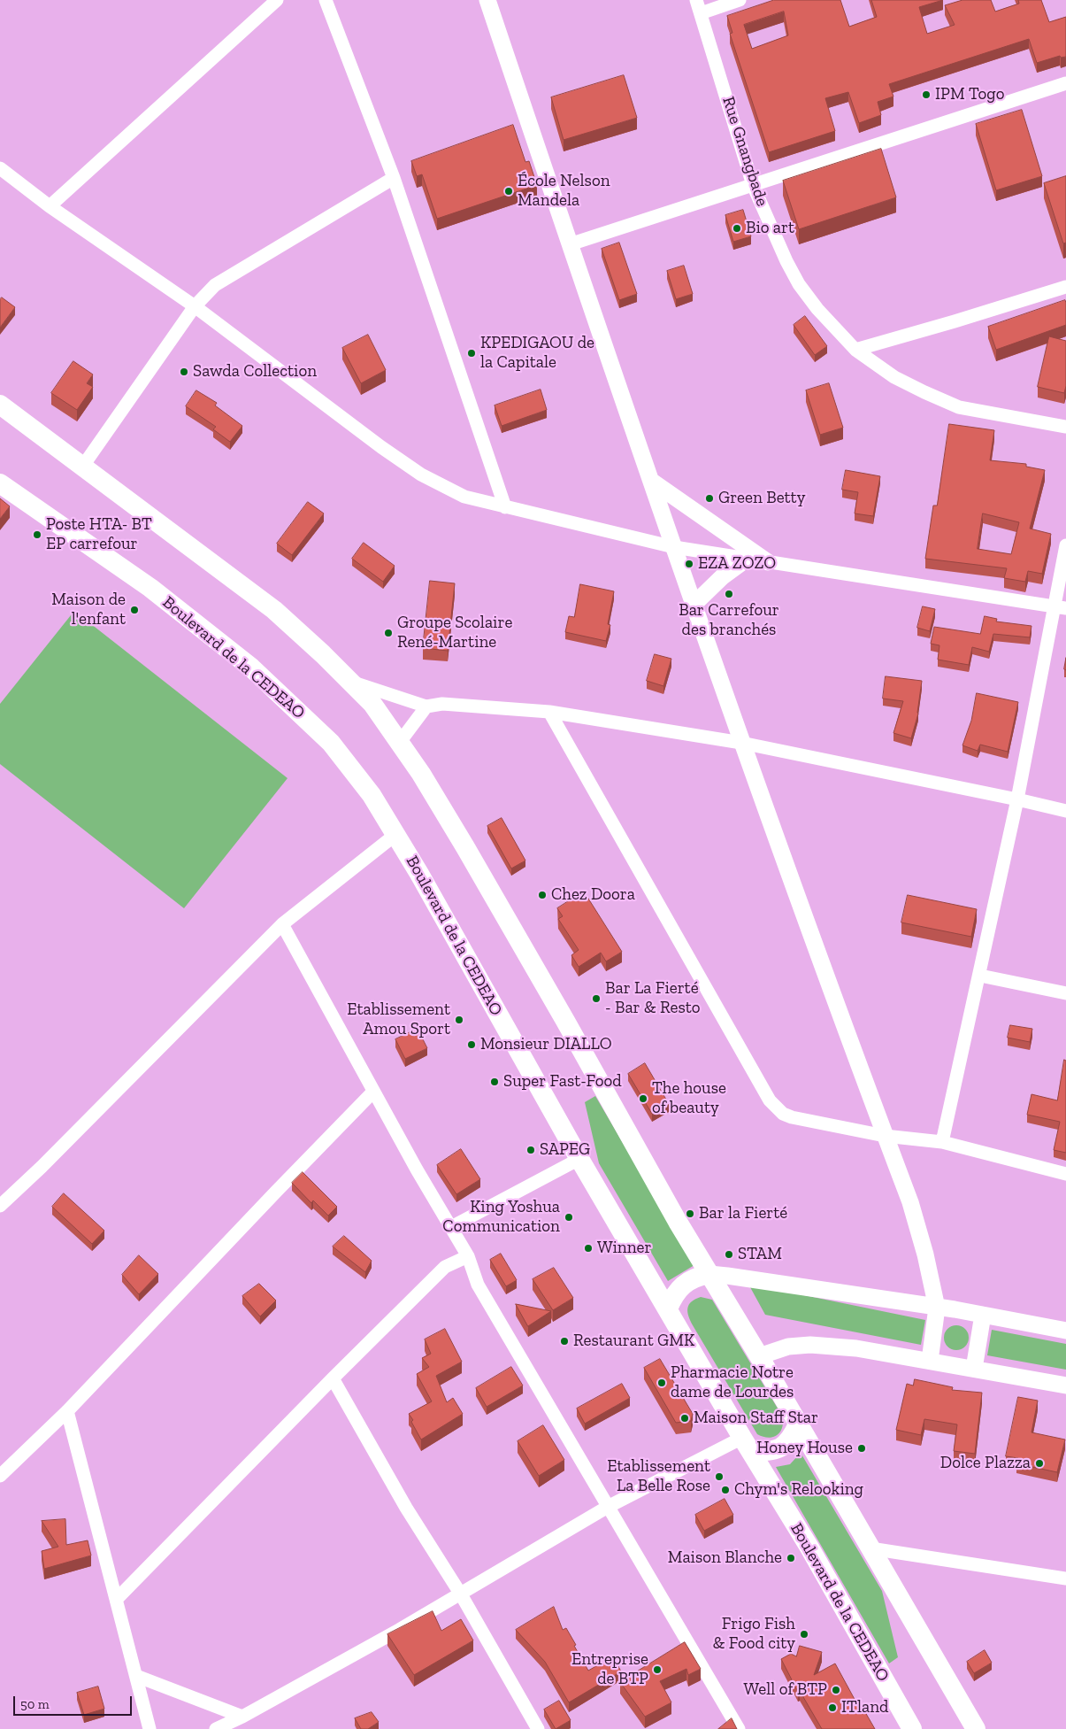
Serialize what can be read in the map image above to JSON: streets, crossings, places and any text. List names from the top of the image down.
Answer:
{
  "streets": {
    "main road": ["Boulevard de la CEDEAO"],
    "street": ["Rue Gnangbade"]
  },
  "places": [
    "IPM Togo",
    "École Nelson Mandela",
    "Bio art",
    "KPEDIGAOU de la Capitale",
    "Sawda Collection",
    "Green Betty",
    "Poste HTA- BT EP carrefour",
    "EZA ZOZO",
    "Bar Carrefour des branchés",
    "Maison de l'enfant",
    "Groupe Scolaire René-Martine",
    "Chez Doora",
    "Bar La Fierté - Bar & Resto",
    "Etablissement Amou Sport",
    "Monsieur DIALLO",
    "Super Fast-Food",
    "The house of beauty",
    "SAPEG",
    "Bar la Fierté",
    "King Yoshua Communication",
    "Winner",
    "STAM",
    "Restaurant GMK",
    "Pharmacie Notre dame de Lourdes",
    "Maison Staff Star",
    "Honey House",
    "Dolce Plazza",
    "Etablissement La Belle Rose",
    "Chym's Relooking",
    "Maison Blanche",
    "Frigo Fish & Food city",
    "Entreprise de BTP",
    "Well of BTP",
    "ITland"
  ],
  "scale_bar": "50 m"
}
